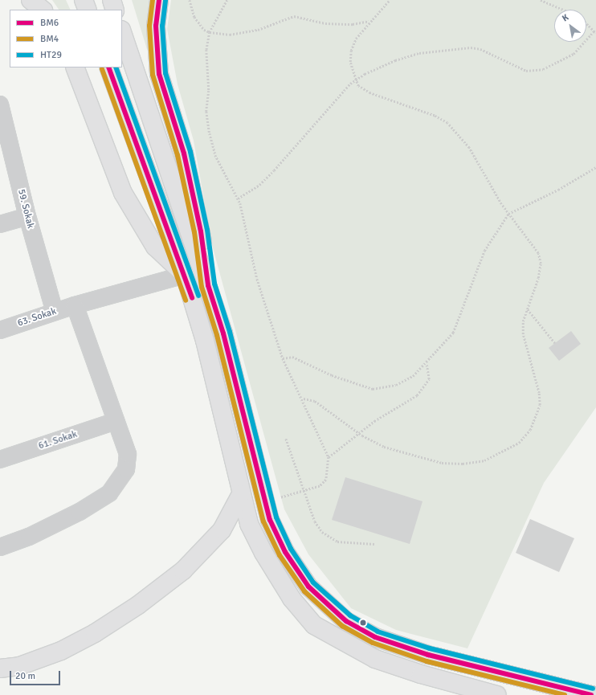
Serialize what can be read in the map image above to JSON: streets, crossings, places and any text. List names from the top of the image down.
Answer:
{
  "streets": {
    "street": ["59. Sokak", "63. Sokak", "61. Sokak"]
  },
  "crossings": [
    ["59. Sokak", "63. Sokak"]
  ],
  "lines": ["transit line BM6", "transit line BM4", "transit line HT29"],
  "legend": ["BM6", "BM4", "HT29"],
  "scale_bar": "20 m",
  "north": "top left"
}
